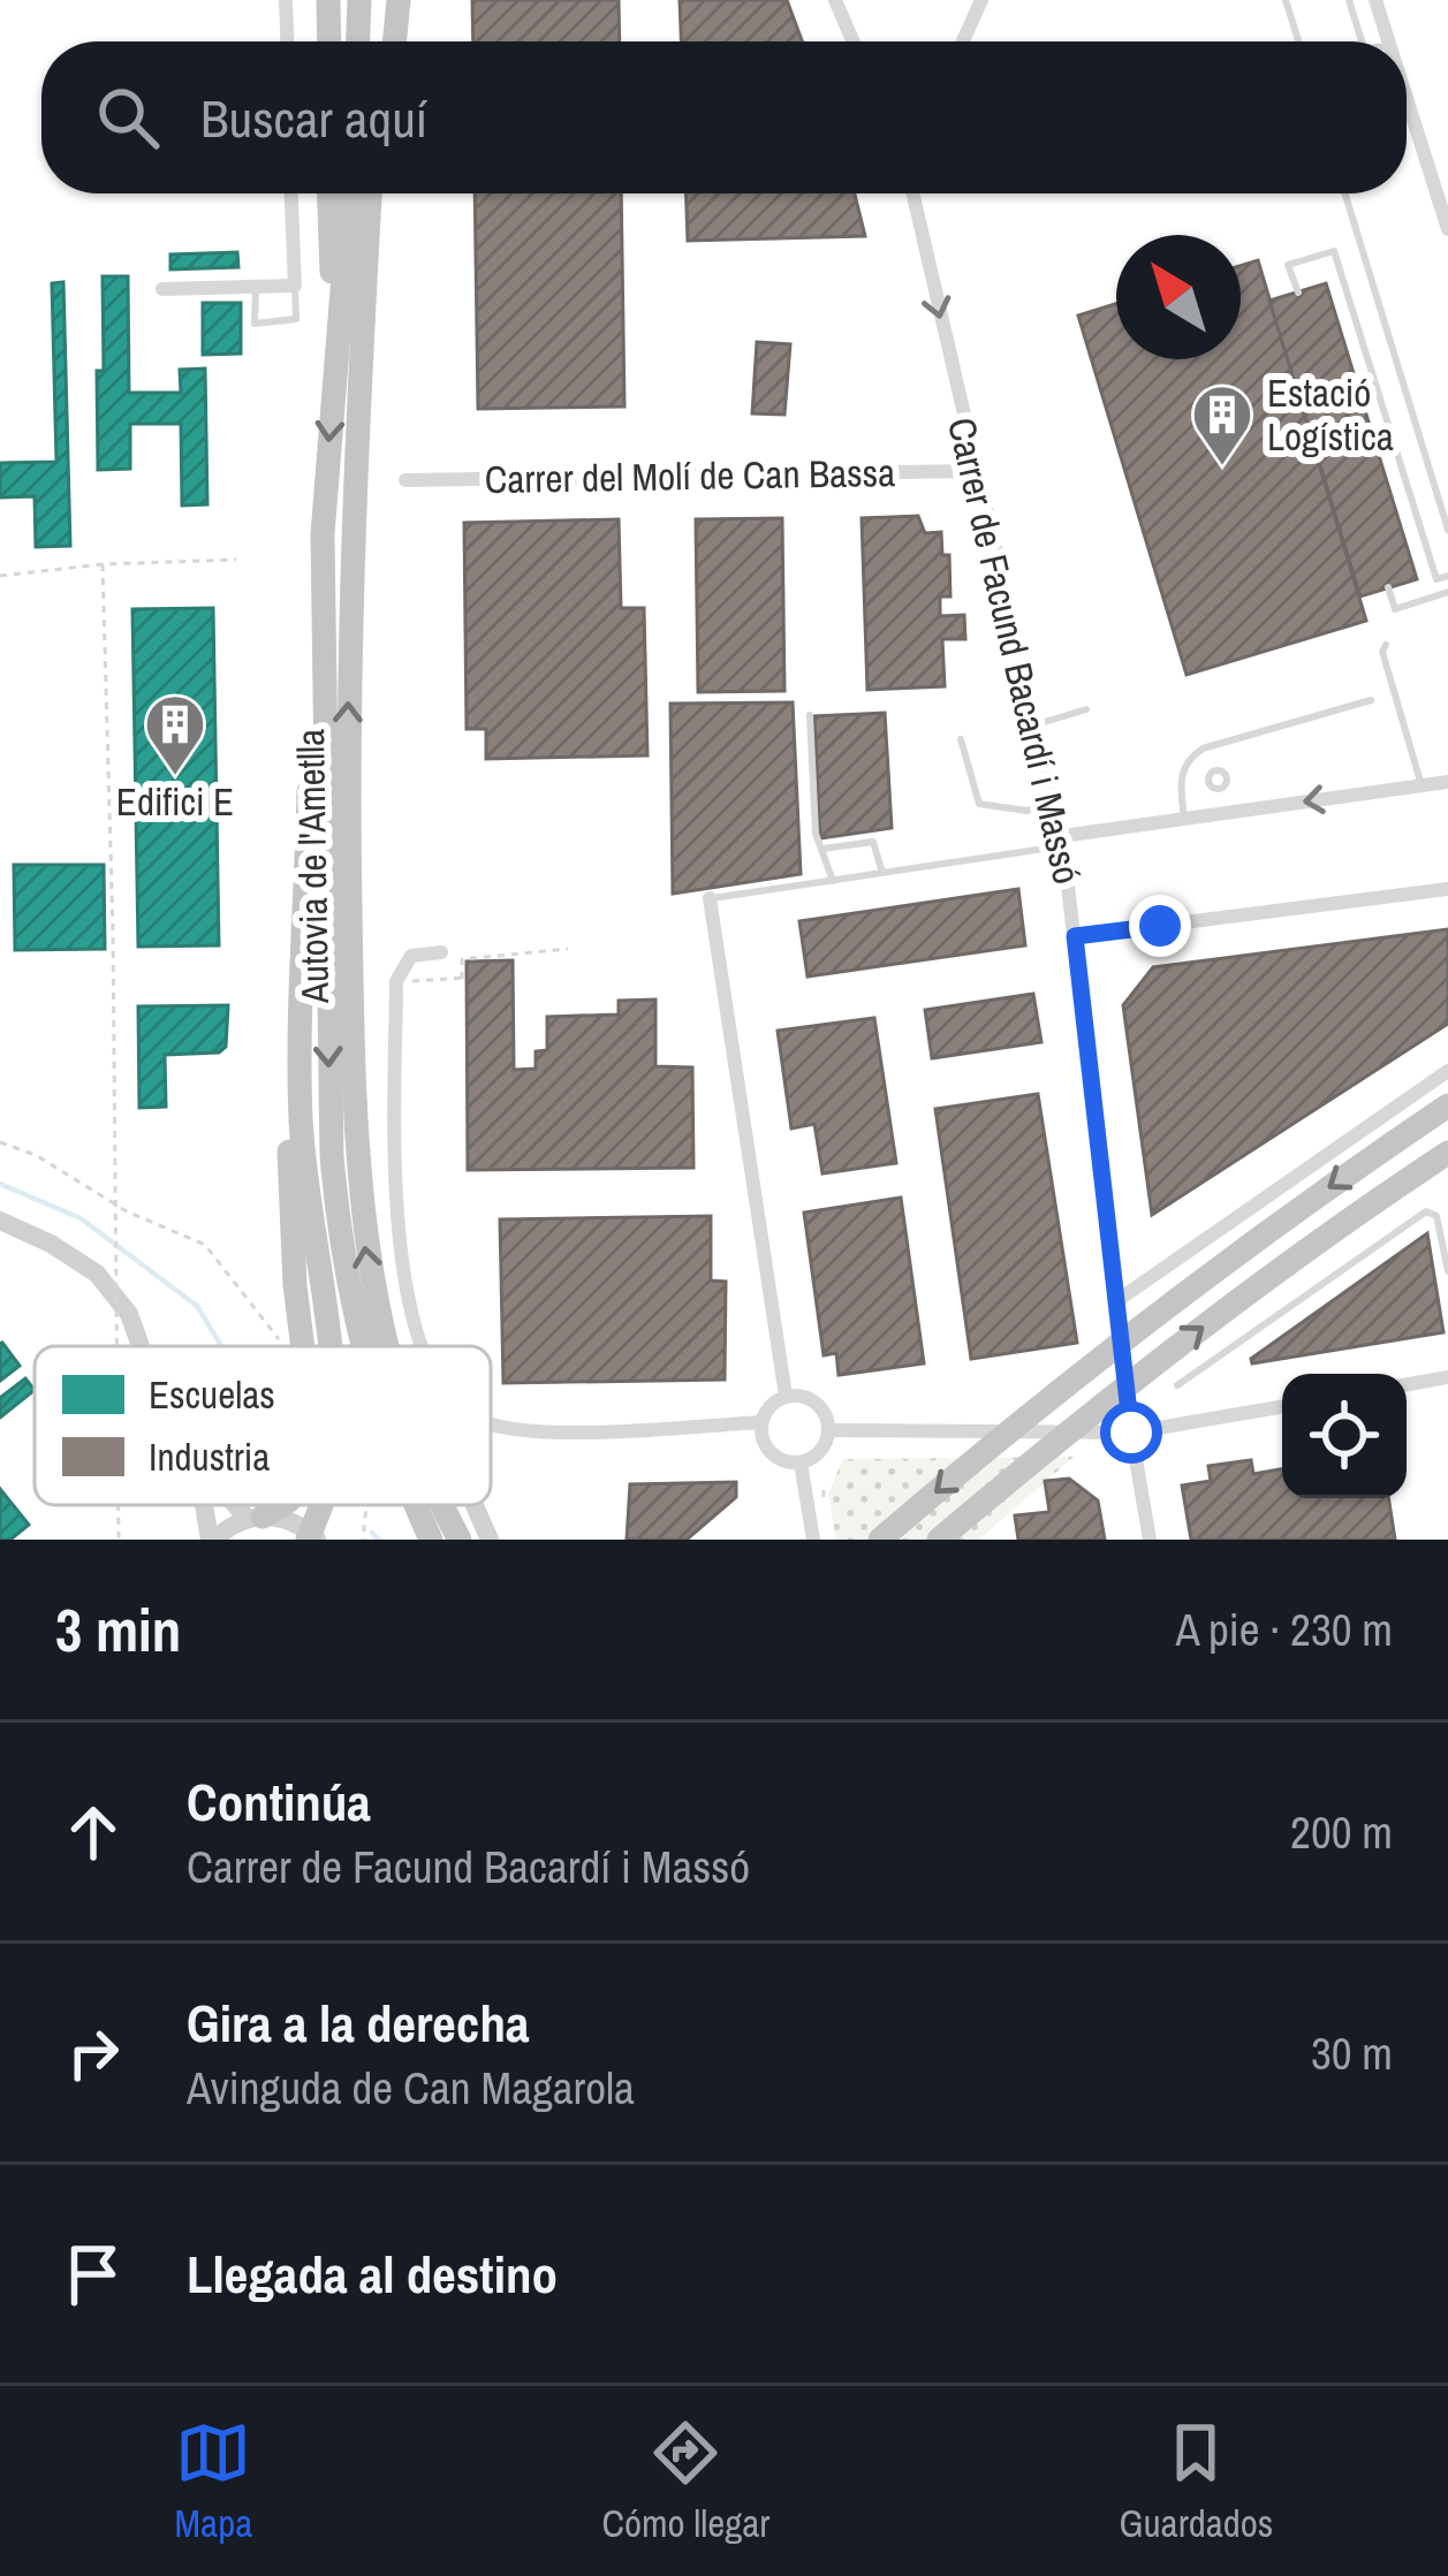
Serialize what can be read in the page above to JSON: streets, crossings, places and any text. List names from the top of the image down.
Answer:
{
  "streets": {
    "highway": ["Autovia de l'Ametlla"],
    "street": ["Carrer del Molí de Can Bassa", "Carrer de Facund Bacardí i Massó"]
  },
  "crossings": [
    ["Carrer del Molí de Can Bassa", "Carrer de Facund Bacardí i Massó"]
  ],
  "places": {
    "building": ["Estació Logística", "Edifici E"]
  },
  "legend": ["Escuelas", "Industria"],
  "north": "top left",
  "page": {
    "search": "Buscar aquí",
    "heading": ["3 min", "A pie · 230 m"],
    "list": [
      ["Continúa", "Carrer de Facund Bacardí i Massó", "200 m"],
      ["Gira a la derecha", "Avinguda de Can Magarola", "30 m"],
      "Llegada al destino"
    ],
    "nav": ["Mapa", "Cómo llegar", "Guardados"]
  }
}
